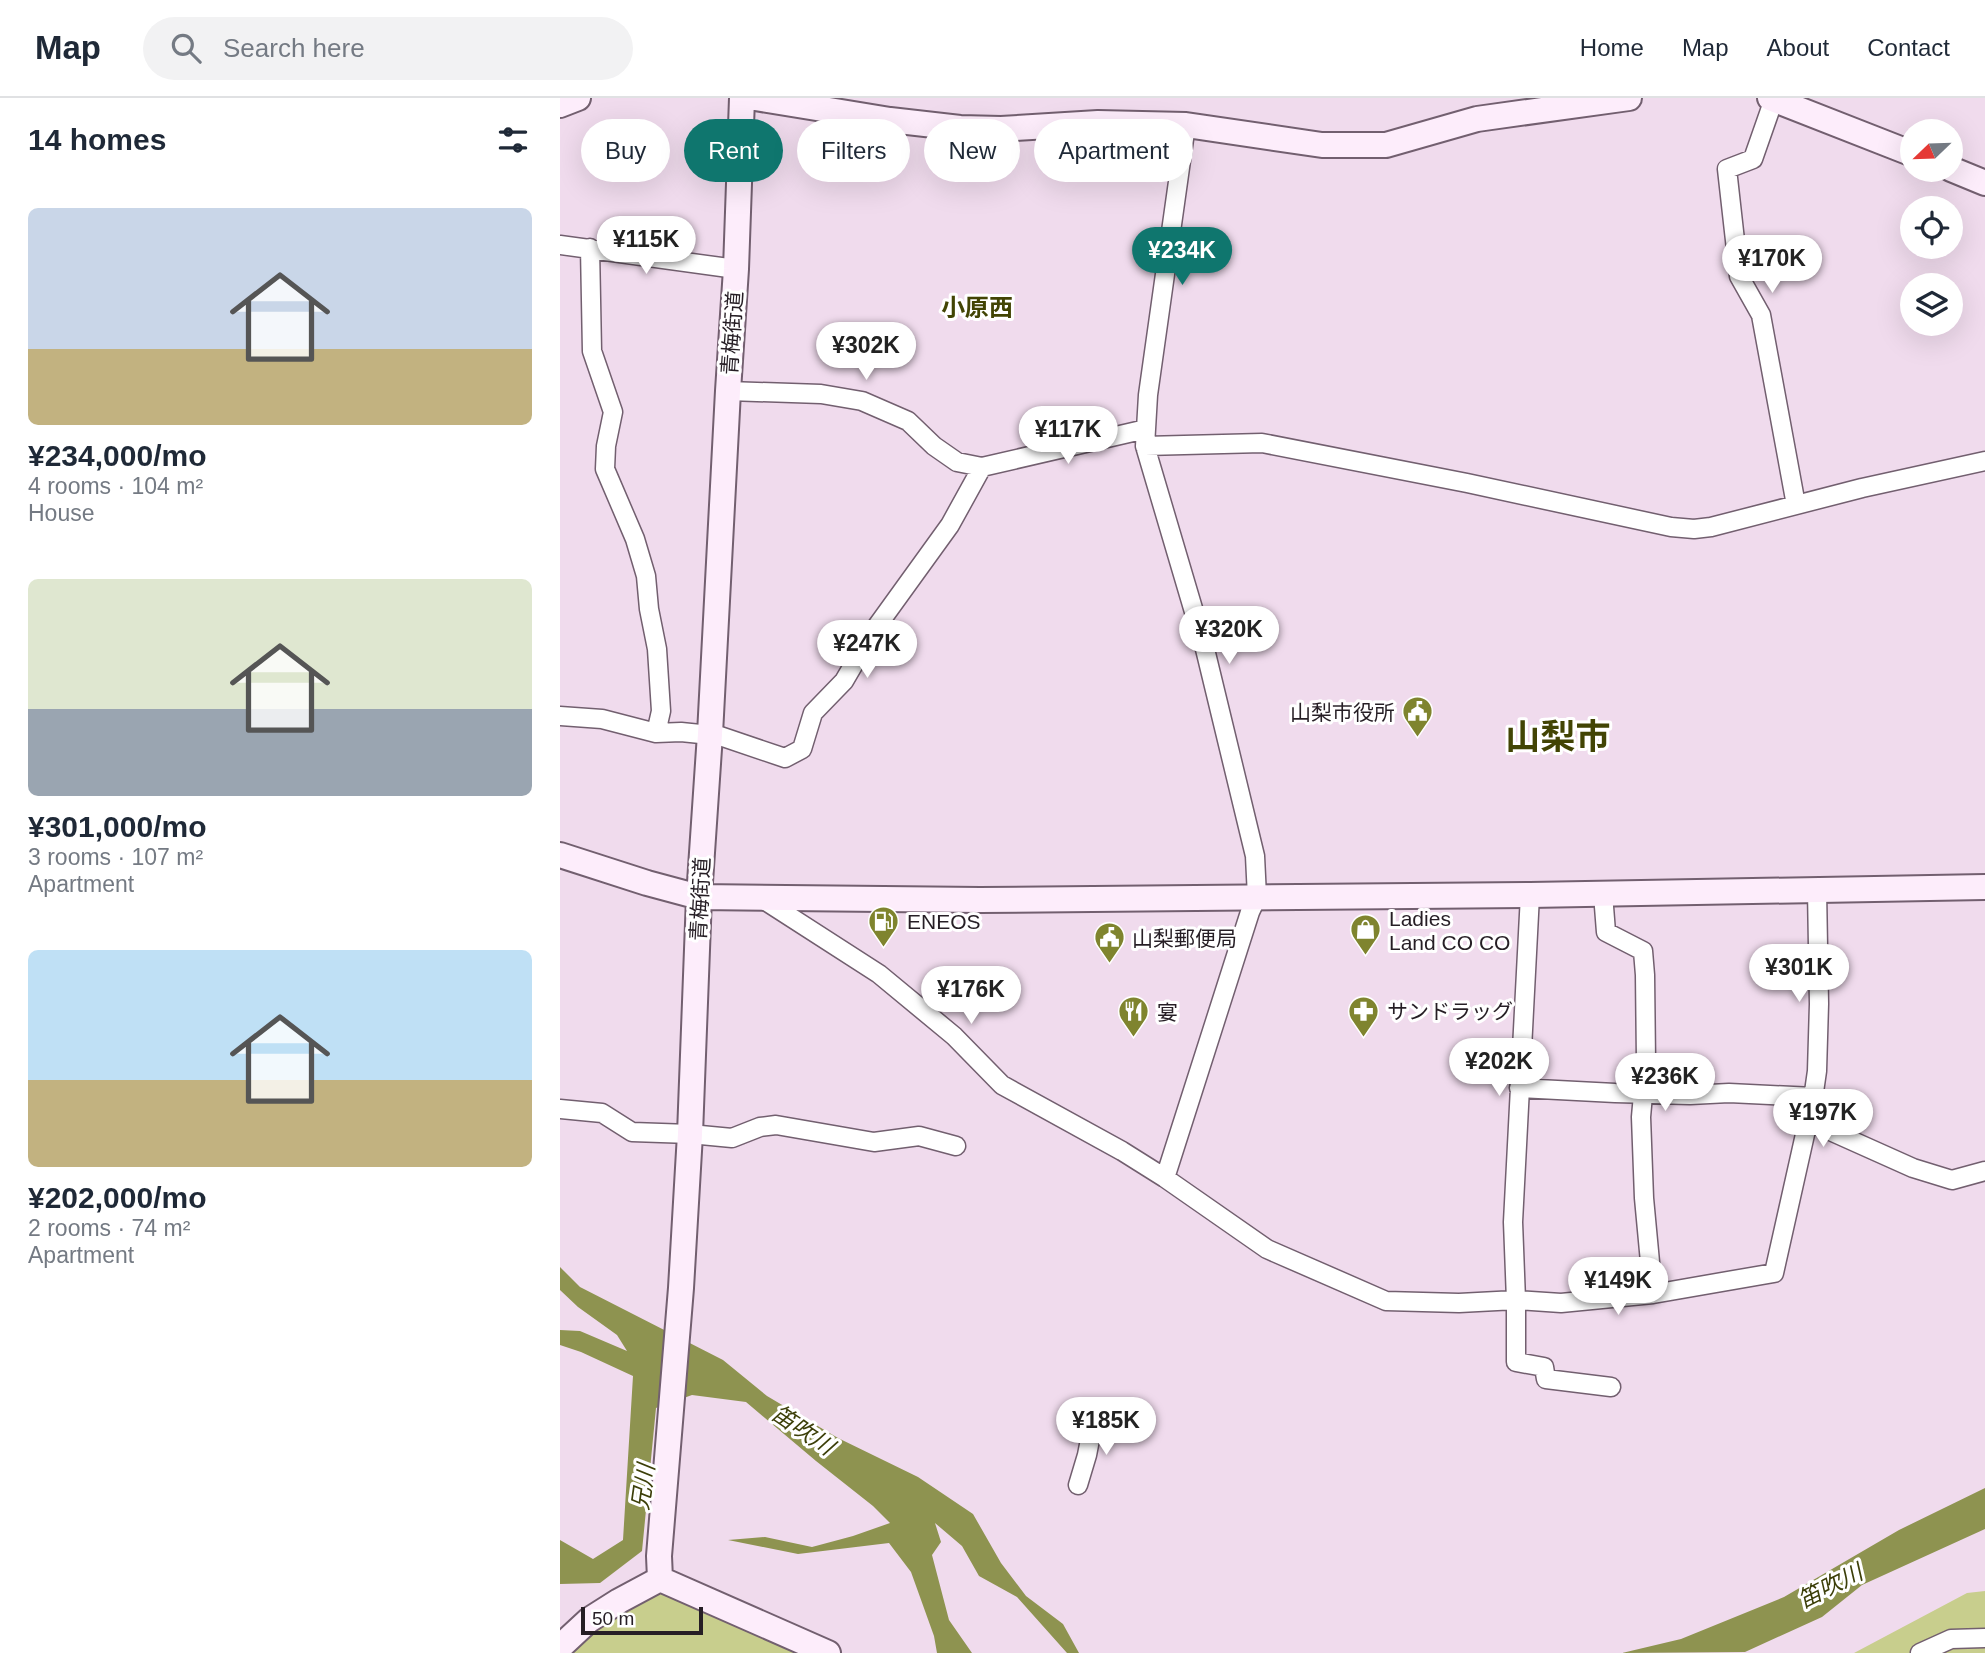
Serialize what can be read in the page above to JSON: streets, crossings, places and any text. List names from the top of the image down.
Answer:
{
  "streets": {
    "main road": ["青梅街道"]
  },
  "districts": ["小原西", "山梨市"],
  "water": ["笛吹川", "兄川"],
  "places": {
    "public building": ["山梨市役所", "山梨郵便局"],
    "fuel station": ["ENEOS"],
    "shop": ["Ladies Land CO CO"],
    "pharmacy": ["サンドラッグ"],
    "restaurant": ["宴"]
  },
  "scale_bar": "50 m",
  "north": "bottom left",
  "page": {
    "header": "Map",
    "search": "Search here",
    "nav": [
      "Home",
      "Map",
      "About",
      "Contact"
    ],
    "heading": "14 homes",
    "chip": [
      "Buy",
      "Rent",
      "Filters",
      "New",
      "Apartment"
    ],
    "list": [
      {
        "name": "¥234,000/mo",
        "note": "4 rooms · 104 m² · House"
      },
      {
        "name": "¥301,000/mo",
        "note": "3 rooms · 107 m² · Apartment"
      },
      {
        "name": "¥202,000/mo",
        "note": "2 rooms · 74 m² · Apartment"
      }
    ],
    "price": [
      "¥115K",
      "¥234K",
      "¥170K",
      "¥302K",
      "¥117K",
      "¥320K",
      "¥247K",
      "¥301K",
      "¥176K",
      "¥202K",
      "¥236K",
      "¥197K",
      "¥149K",
      "¥185K"
    ],
    "scale": "50 m"
  }
}
